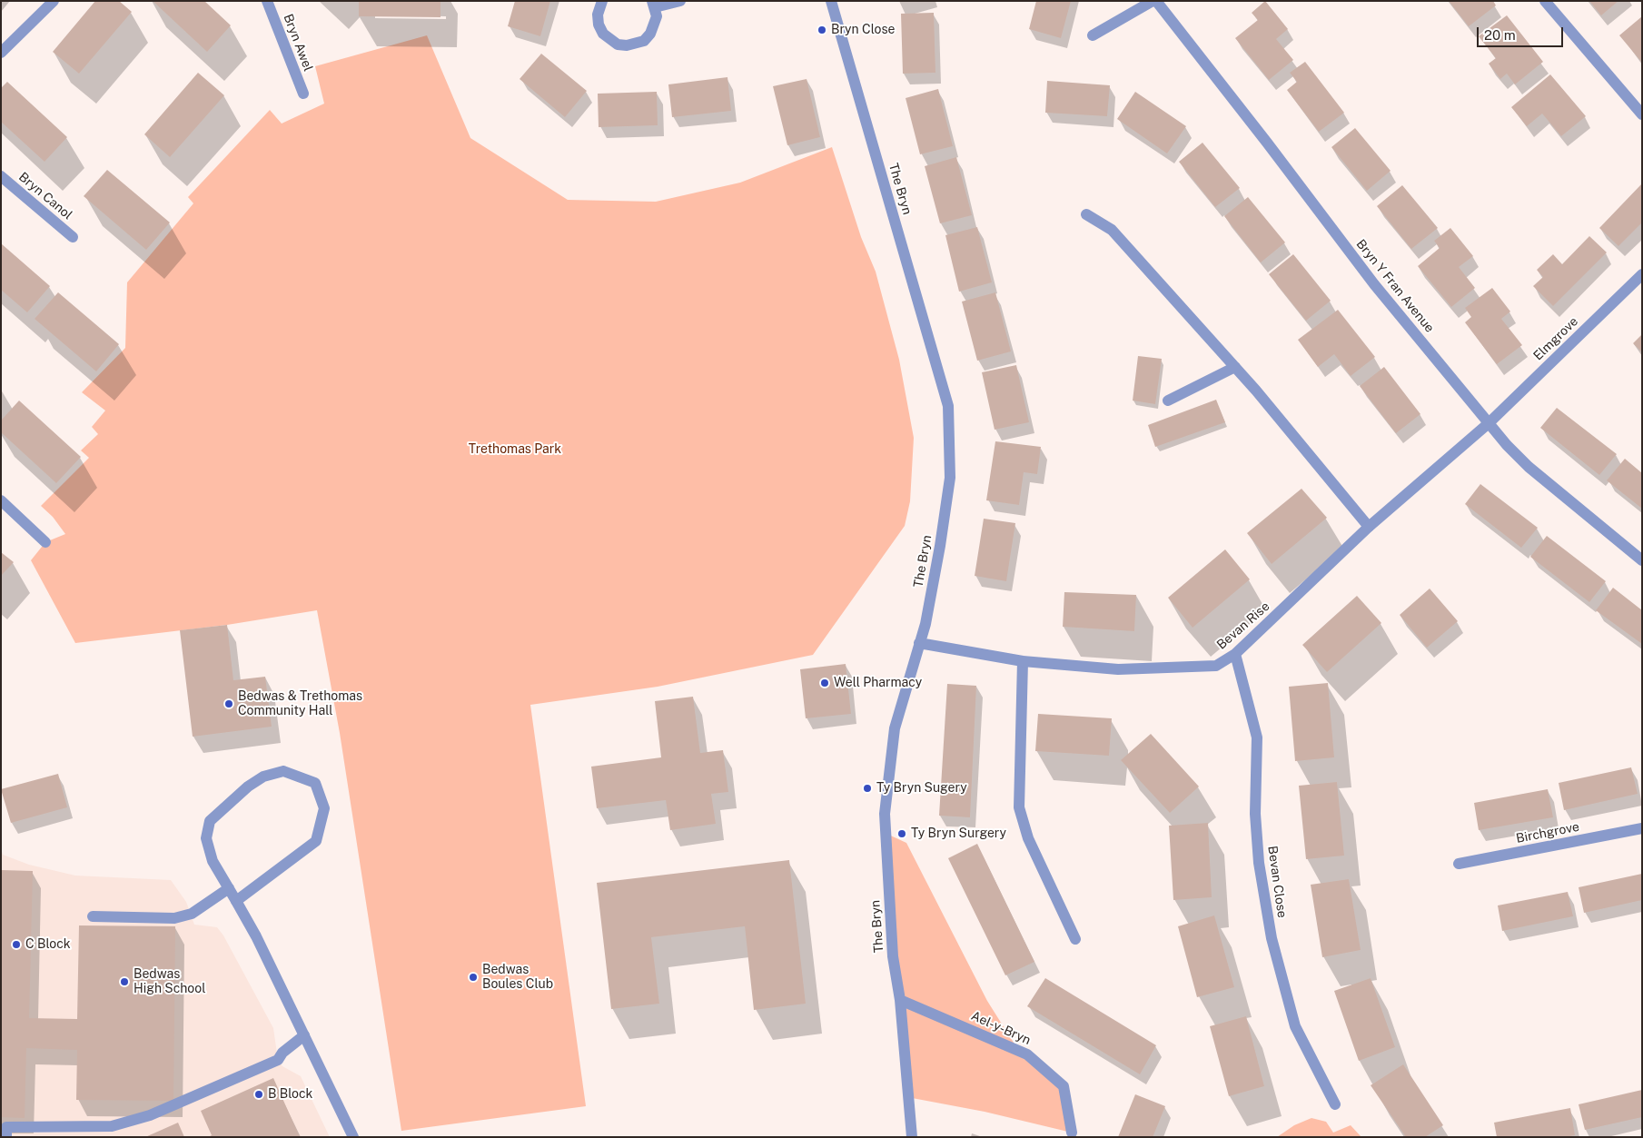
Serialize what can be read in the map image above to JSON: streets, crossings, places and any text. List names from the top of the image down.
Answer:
{
  "streets": {
    "street": [
      "Bryn Awel",
      "The Bryn",
      "Bryn Canol",
      "Bryn Y Fran Avenue",
      "Elmgrove",
      "Bevan Rise",
      "Birchgrove",
      "Bevan Close",
      "Ael-y-Bryn"
    ]
  },
  "crossings": [
    ["The Bryn", "Bevan Rise"],
    ["The Bryn", "Ael-y-Bryn"],
    ["Bryn Y Fran Avenue", "Elmgrove"],
    ["Bryn Y Fran Avenue", "Bevan Rise"],
    ["Elmgrove", "Bevan Rise"],
    ["Bevan Rise", "Bevan Close"]
  ],
  "parks": ["Trethomas Park"],
  "places": [
    "Bryn Close",
    "Well Pharmacy",
    "Bedwas & Trethomas Community Hall",
    "Ty Bryn Sugery",
    "Ty Bryn Surgery",
    "C Block",
    "Bedwas Boules Club",
    "Bedwas High School",
    "B Block"
  ],
  "scale_bar": "20 m"
}
